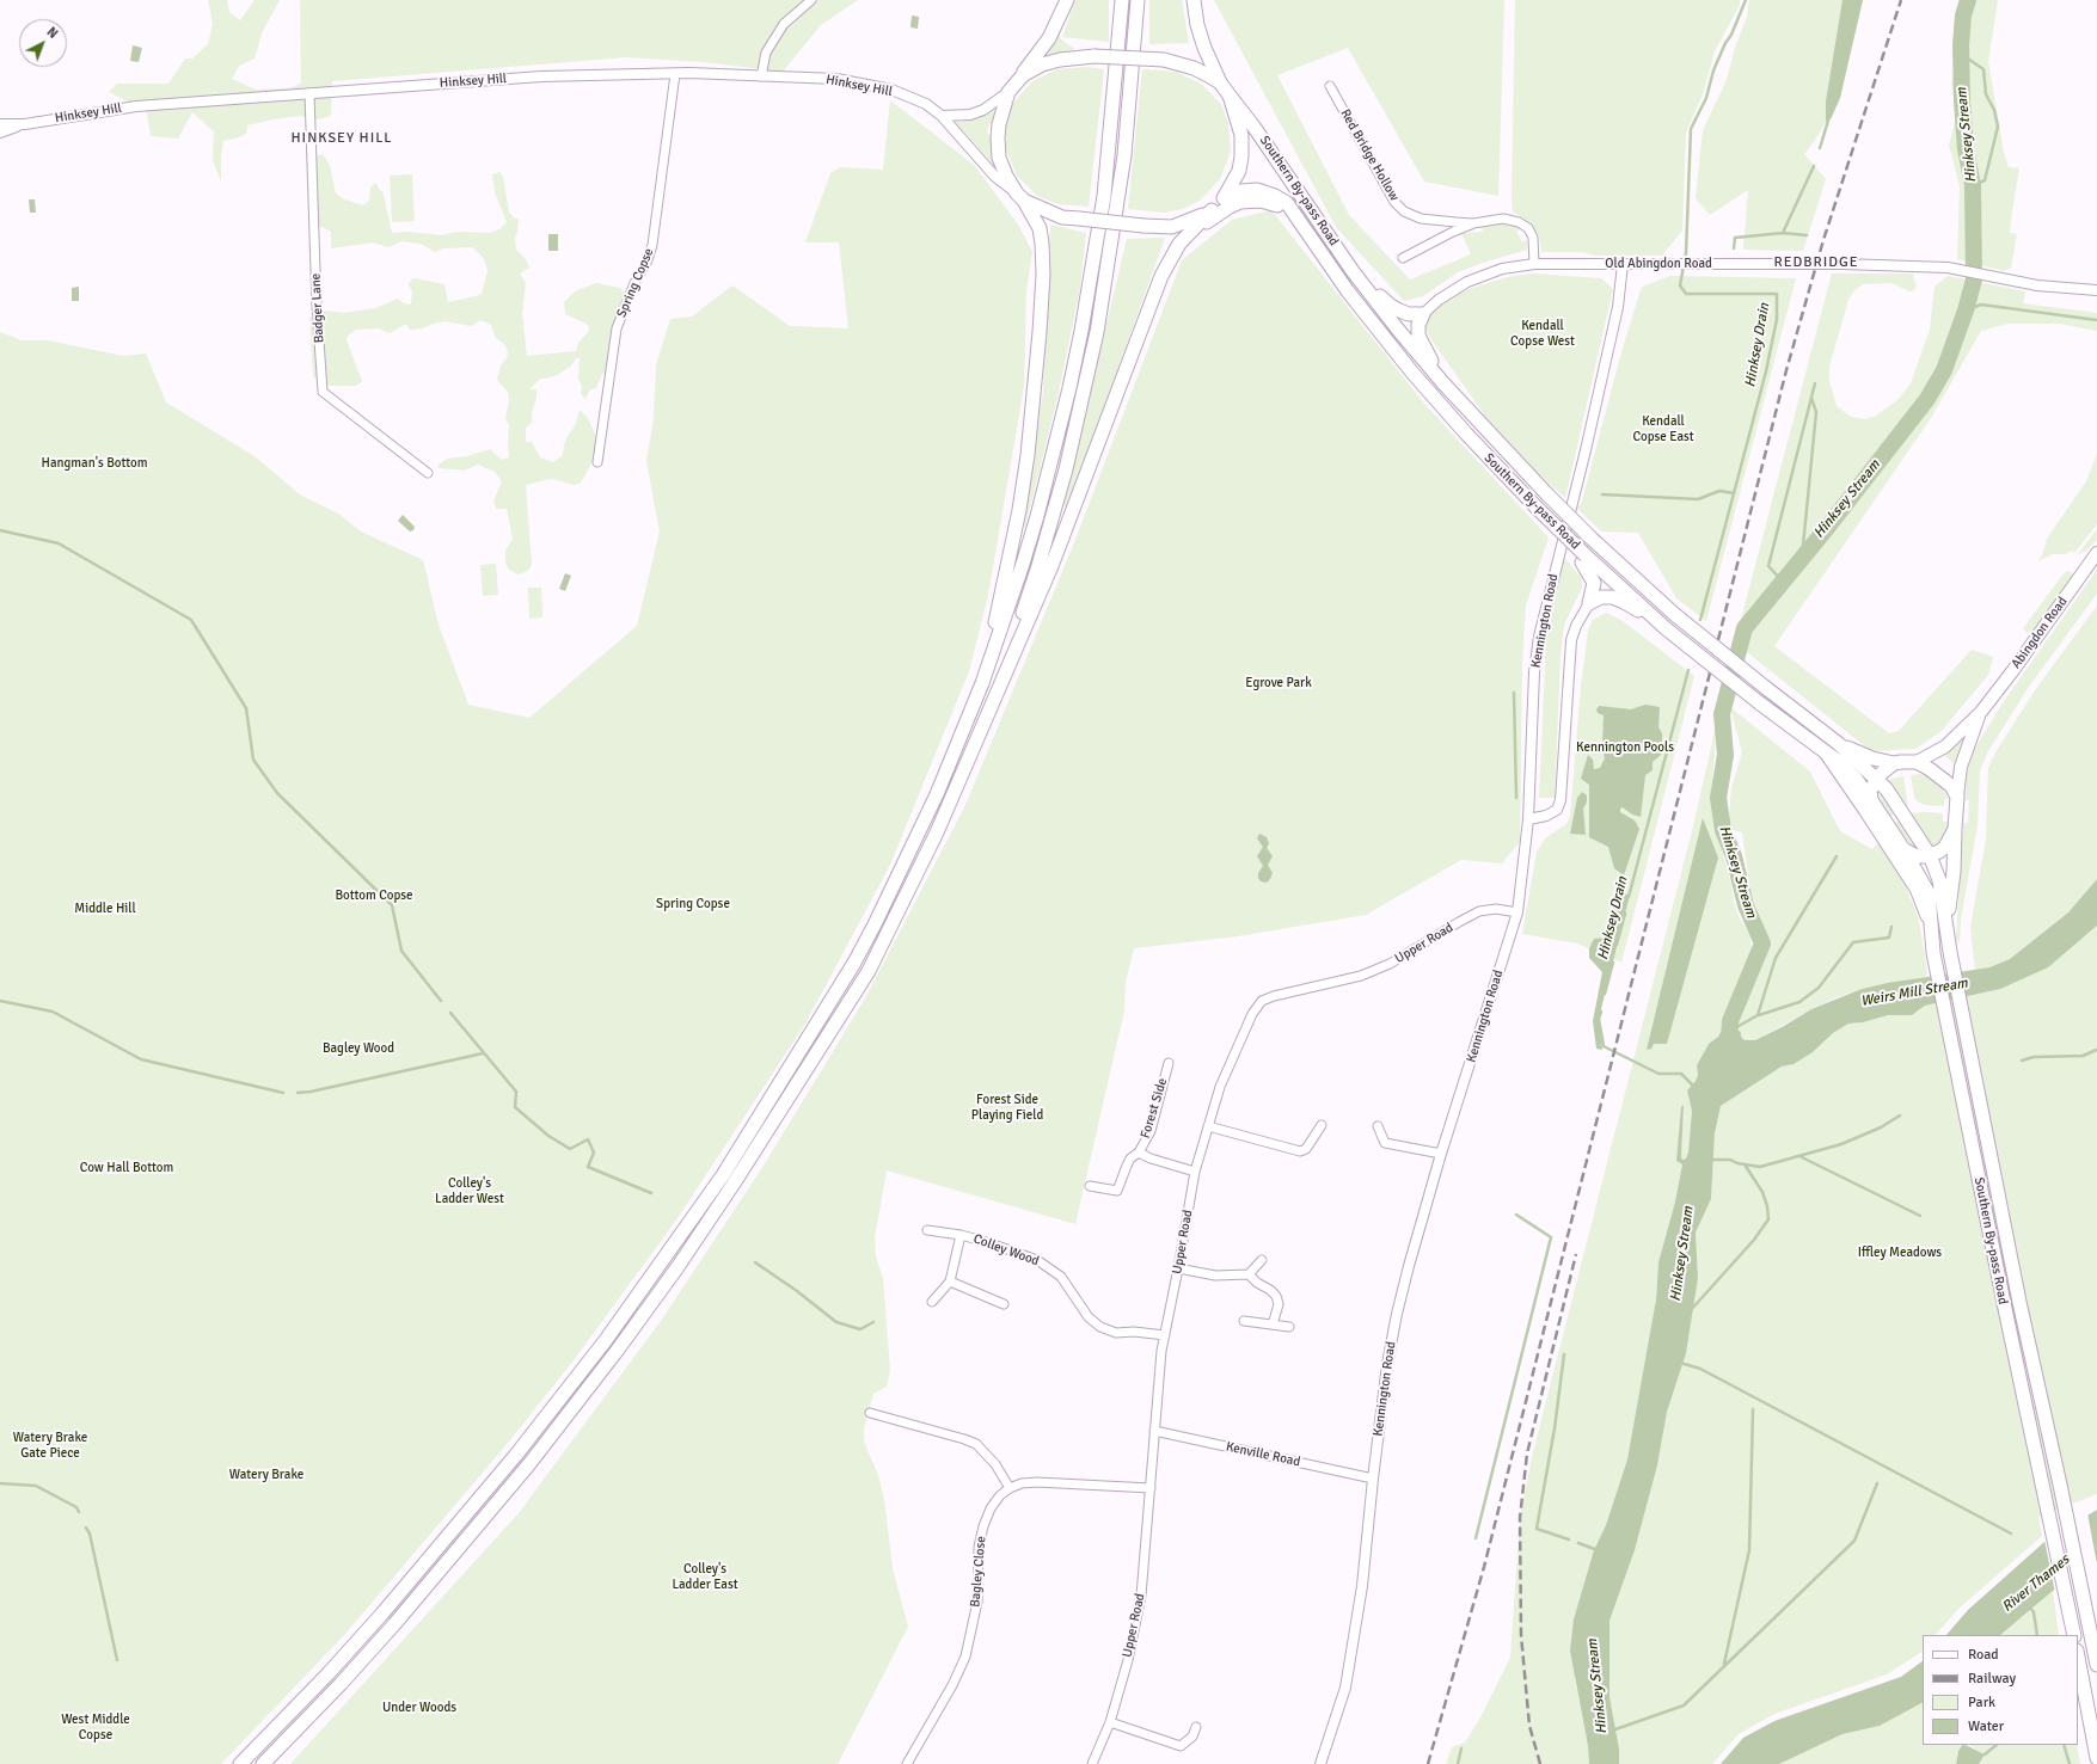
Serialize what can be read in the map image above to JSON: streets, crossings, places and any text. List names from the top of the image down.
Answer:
{
  "streets": {
    "highway": ["Southern By-pass Road"],
    "main road": ["Abingdon Road"],
    "street": [
      "Hinksey Hill",
      "Red Bridge Hollow",
      "Old Abingdon Road",
      "Spring Copse",
      "Badger Lane",
      "Kennington Road",
      "Upper Road",
      "Forest Side",
      "Colley Wood",
      "Kenville Road",
      "Bagley Close"
    ]
  },
  "crossings": [
    ["Hinksey Hill", "Spring Copse"],
    ["Hinksey Hill", "Badger Lane"],
    ["Red Bridge Hollow", "Old Abingdon Road"],
    ["Southern By-pass Road", "Abingdon Road"],
    ["Old Abingdon Road", "Kennington Road"],
    ["Kennington Road", "Upper Road"],
    ["Kennington Road", "Kenville Road"],
    ["Upper Road", "Forest Side"],
    ["Upper Road", "Colley Wood"],
    ["Upper Road", "Kenville Road"]
  ],
  "districts": ["HINKSEY HILL", "REDBRIDGE"],
  "water": [
    "Hinksey Stream",
    "Hinksey Drain",
    "Weirs Mill Stream",
    "River Thames"
  ],
  "parks": [
    "Kendall Copse West",
    "Kendall Copse East",
    "Hangman's Bottom",
    "Egrove Park",
    "Kennington Pools",
    "Bottom Copse",
    "Spring Copse",
    "Middle Hill",
    "Bagley Wood",
    "Forest Side Playing Field",
    "Cow Hall Bottom",
    "Colley's Ladder West",
    "Iffley Meadows",
    "Watery Brake Gate Piece",
    "Watery Brake",
    "Colley's Ladder East",
    "Under Woods",
    "West Middle Copse"
  ],
  "legend": [
    "Road",
    "Railway",
    "Park",
    "Water"
  ],
  "north": "top right"
}
